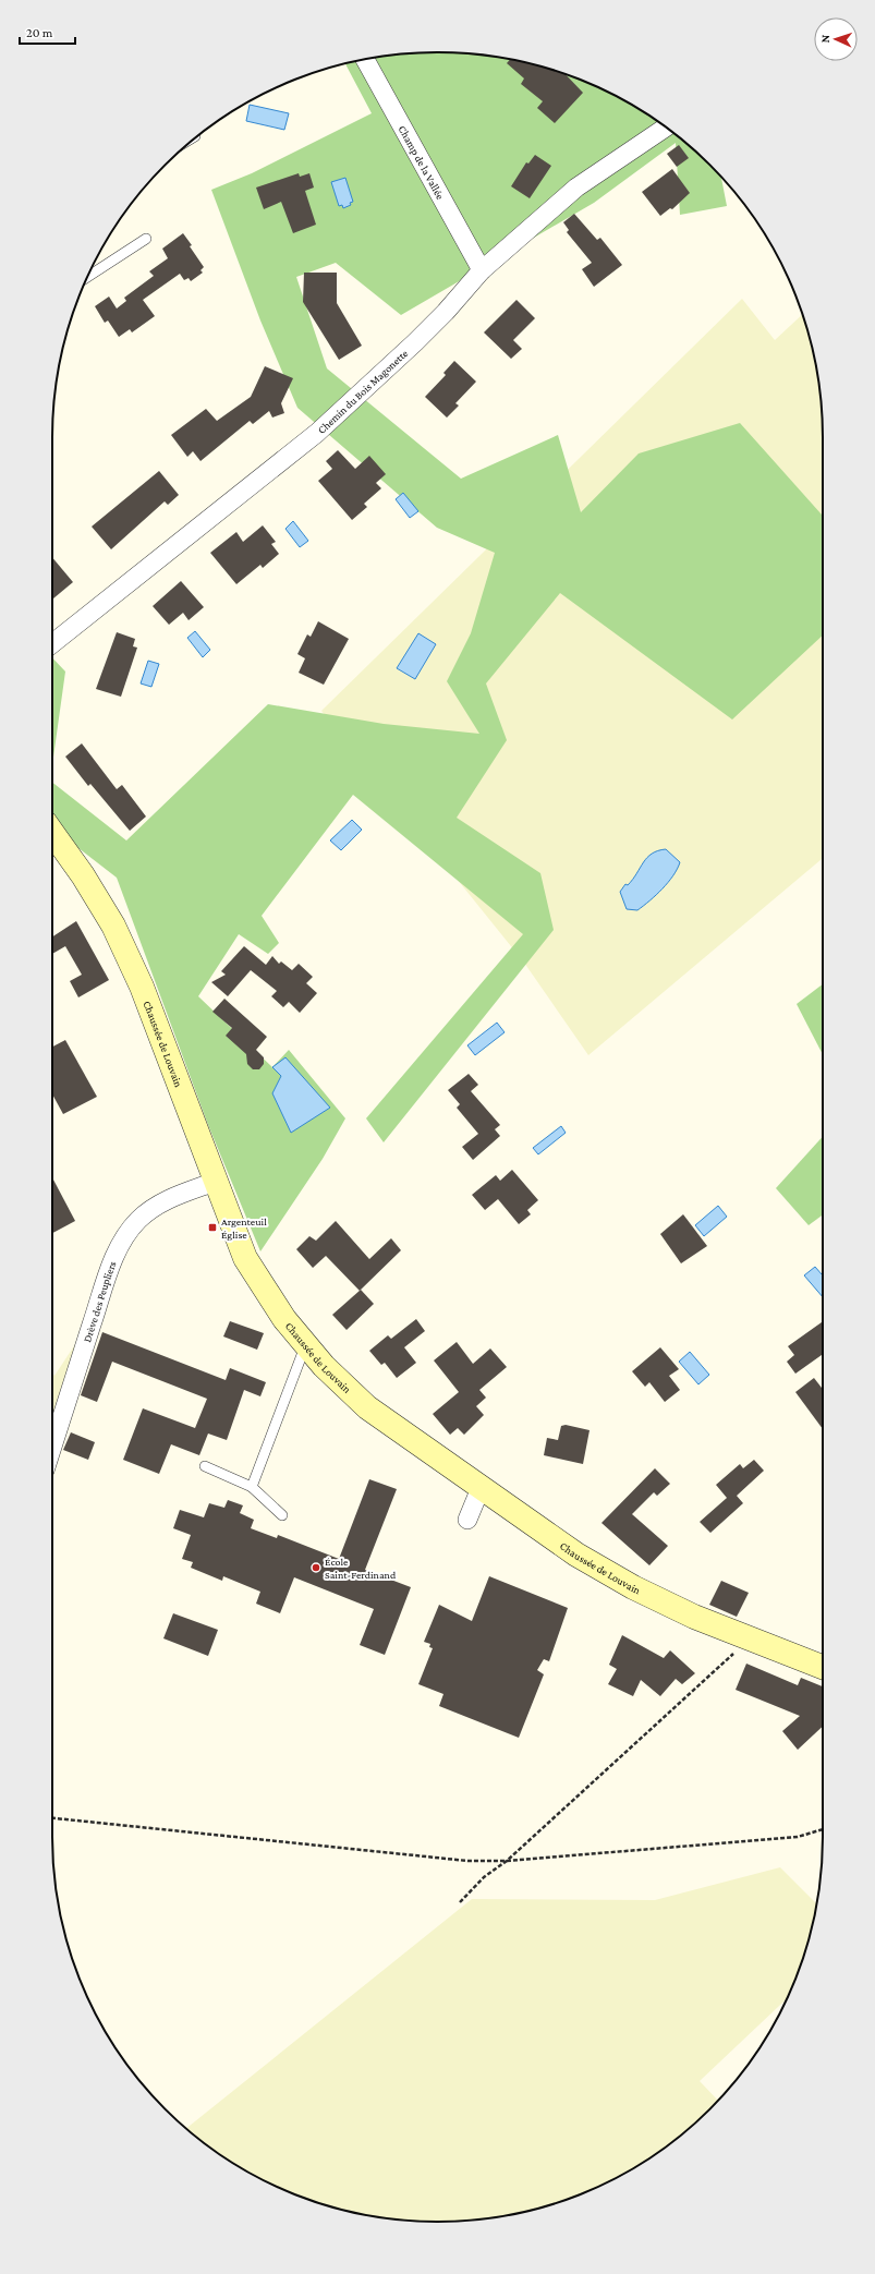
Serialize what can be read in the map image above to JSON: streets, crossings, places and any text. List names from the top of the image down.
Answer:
{
  "streets": {
    "main road": ["Chaussée de Louvain"],
    "street": ["Champ de la Vallée", "Chemin du Bois Magonette", "Drève des Peupliers"]
  },
  "crossings": [
    ["Champ de la Vallée", "Chemin du Bois Magonette"],
    ["Chaussée de Louvain", "Drève des Peupliers"]
  ],
  "places": {
    "transit": ["Argenteuil Église"],
    "other": ["École Saint-Ferdinand"]
  },
  "scale_bar": "20 m",
  "north": "left"
}
